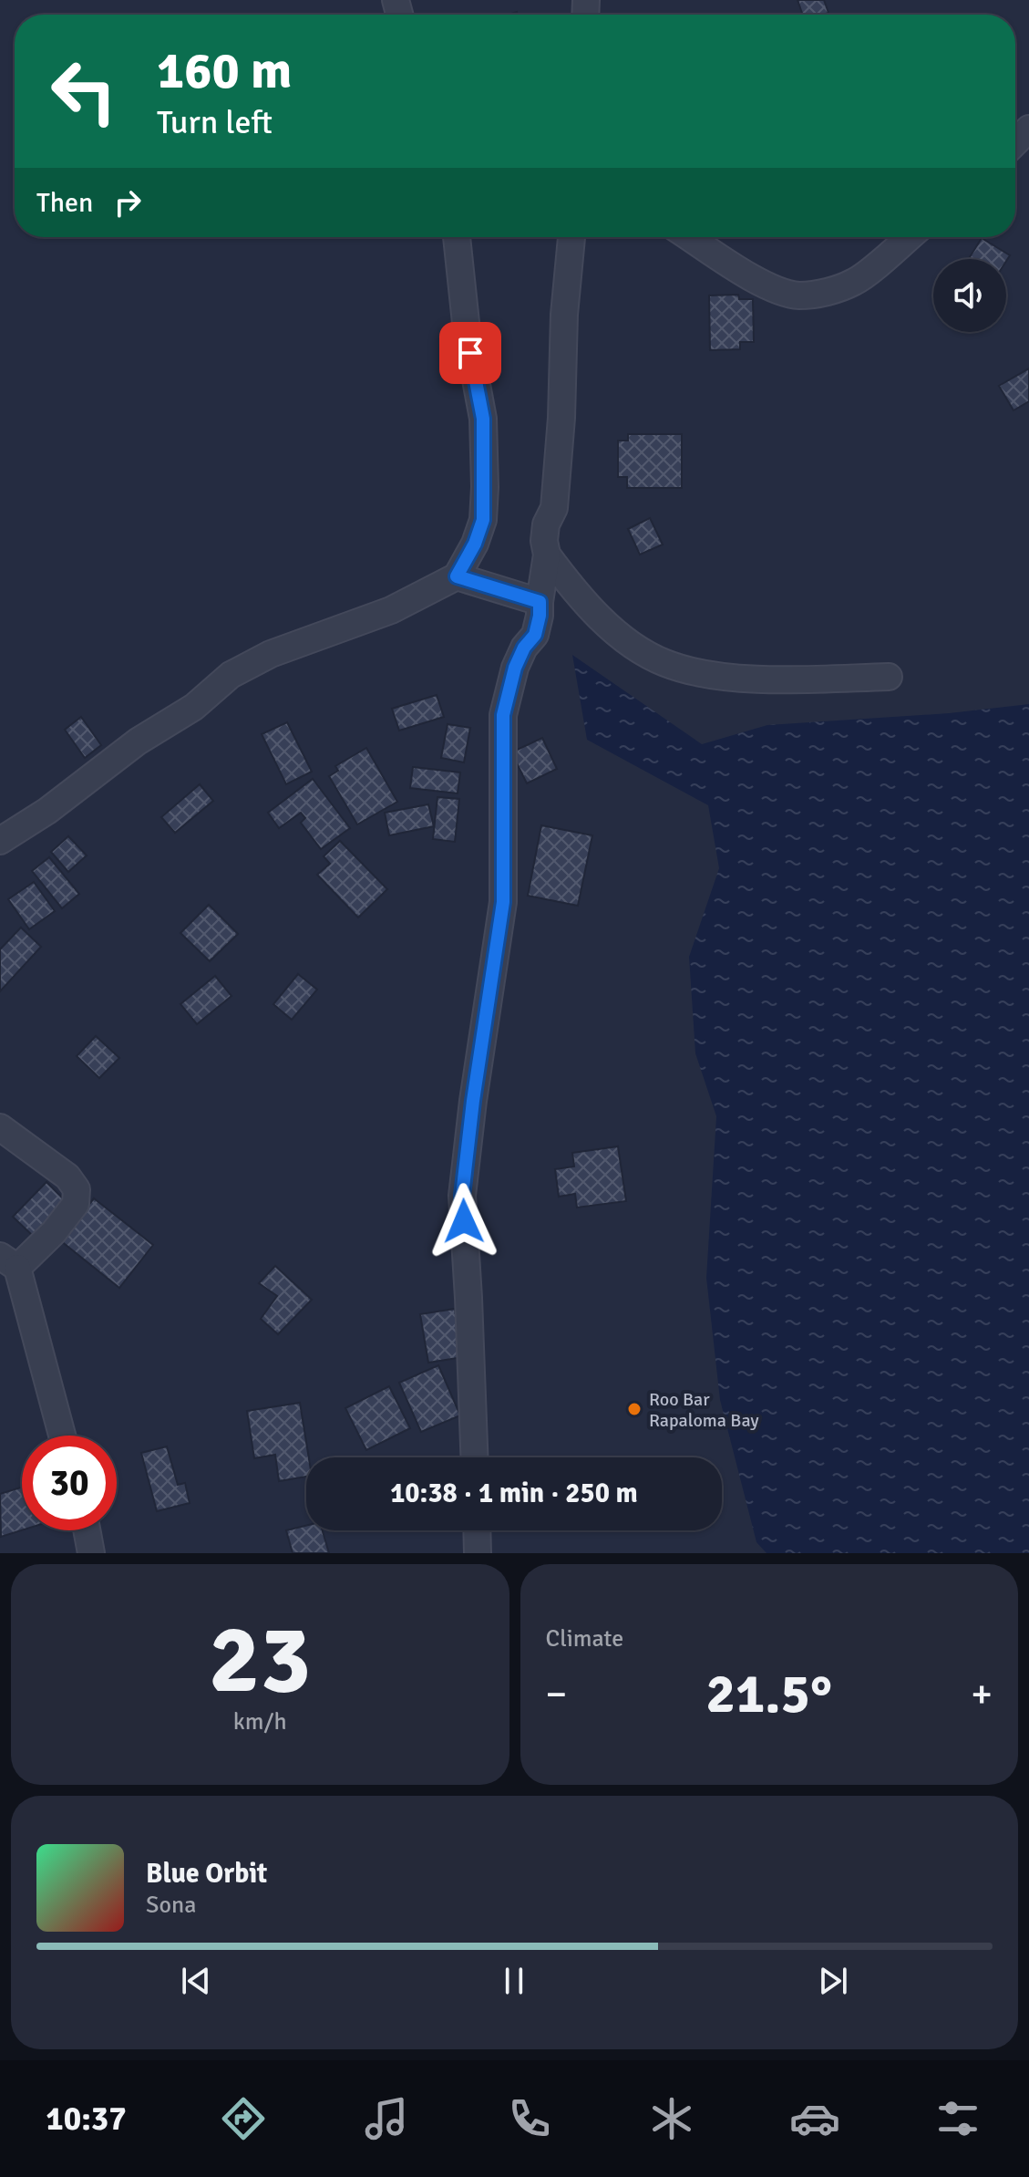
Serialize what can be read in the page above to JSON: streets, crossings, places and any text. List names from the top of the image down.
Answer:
{
  "places": ["Roo Bar Rapaloma Bay"],
  "page": {
    "turn": ["160 m", "Turn left"],
    "then": "Then",
    "limit": "30",
    "trip": "10:38 · 1 min · 250 m",
    "tile": [
      ["23", "km/h"],
      "Climate"
    ],
    "heat": ["−", "21.5°", "+"],
    "song": ["Blue Orbit", "Sona"],
    "tabs": "10:37"
  }
}
